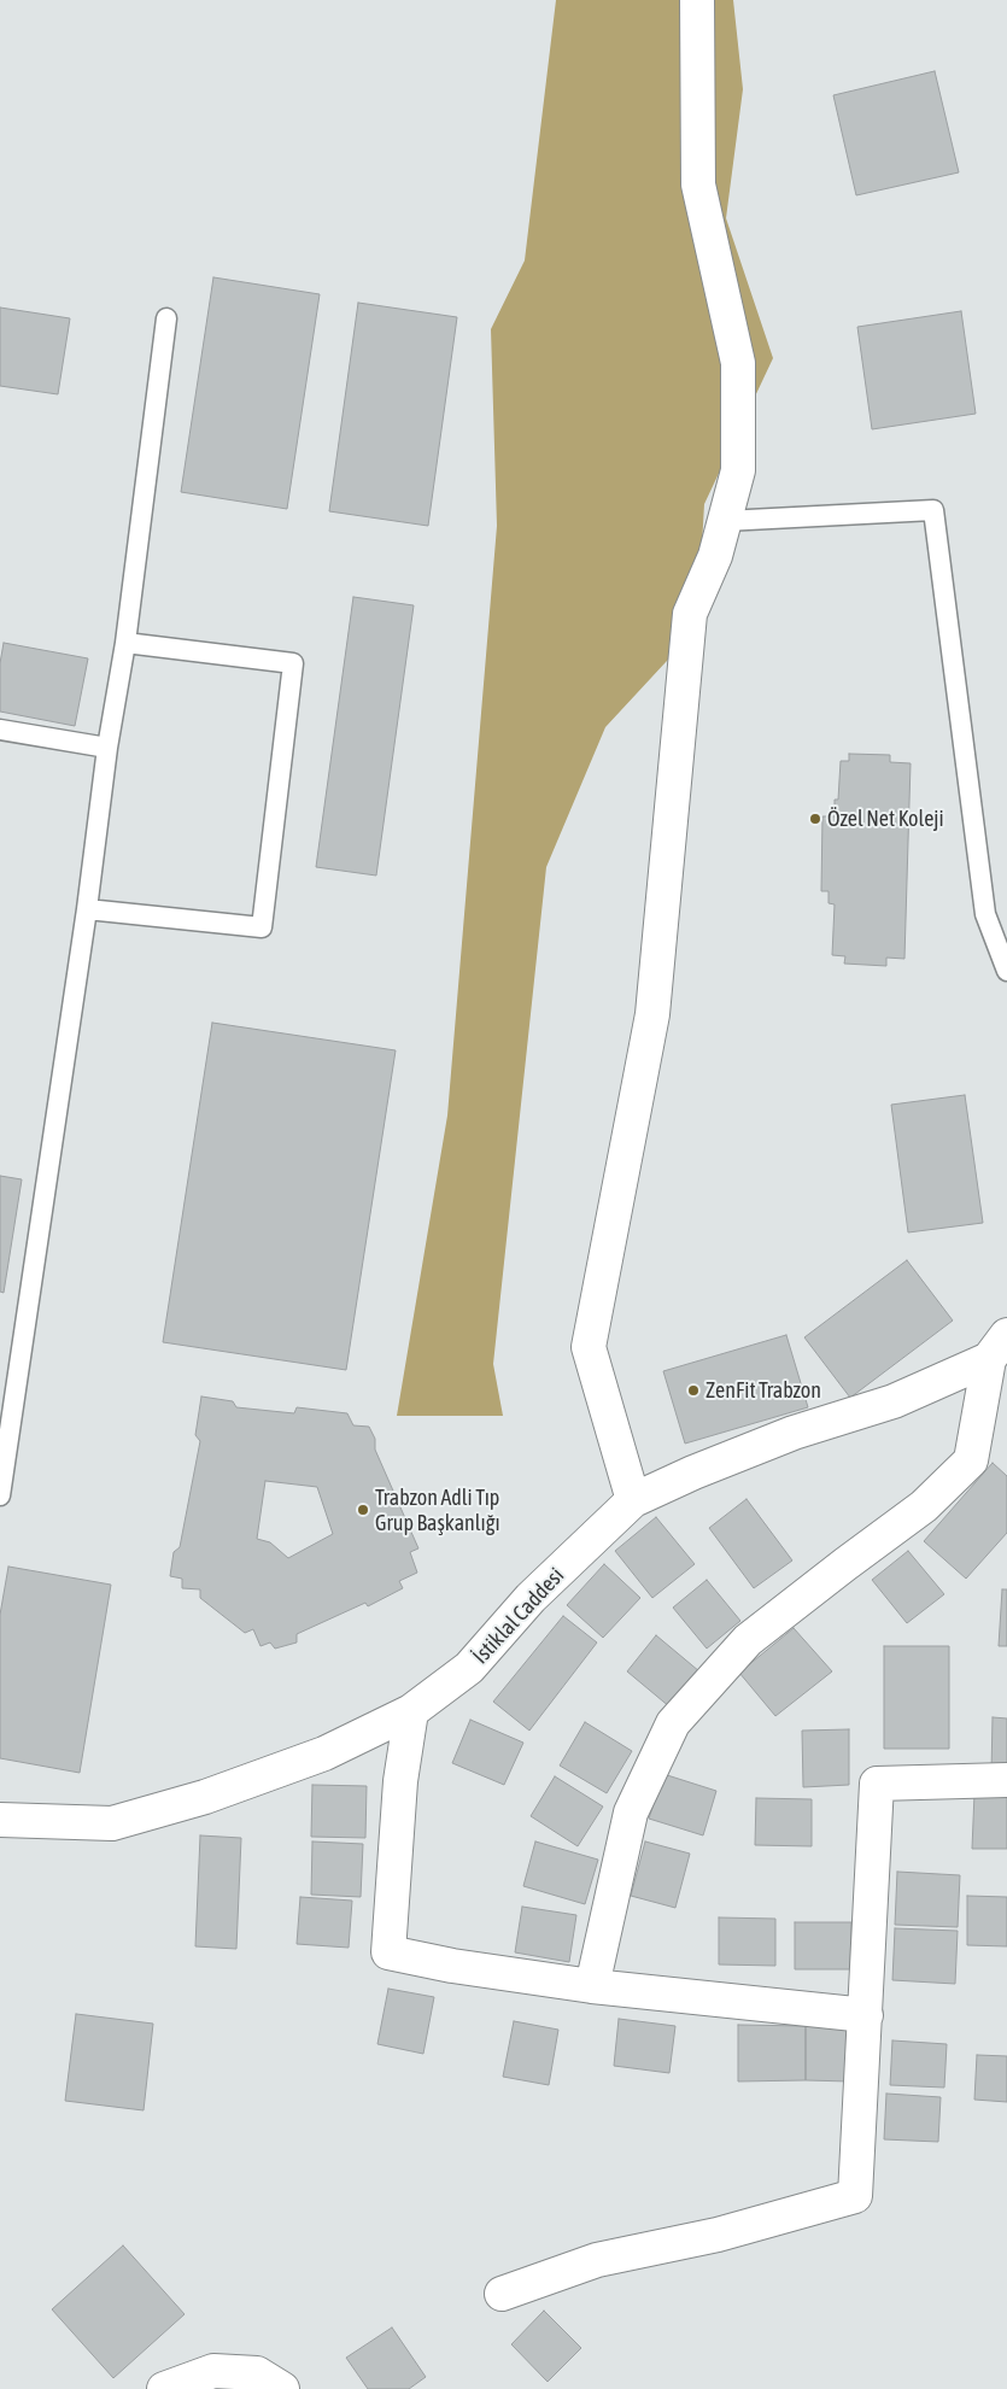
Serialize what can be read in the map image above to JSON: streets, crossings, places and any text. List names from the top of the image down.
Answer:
{
  "streets": {
    "street": ["İstiklal Caddesi"]
  },
  "places": ["Özel Net Koleji", "ZenFit Trabzon", "Trabzon Adli Tıp Grup Başkanlığı"]
}
